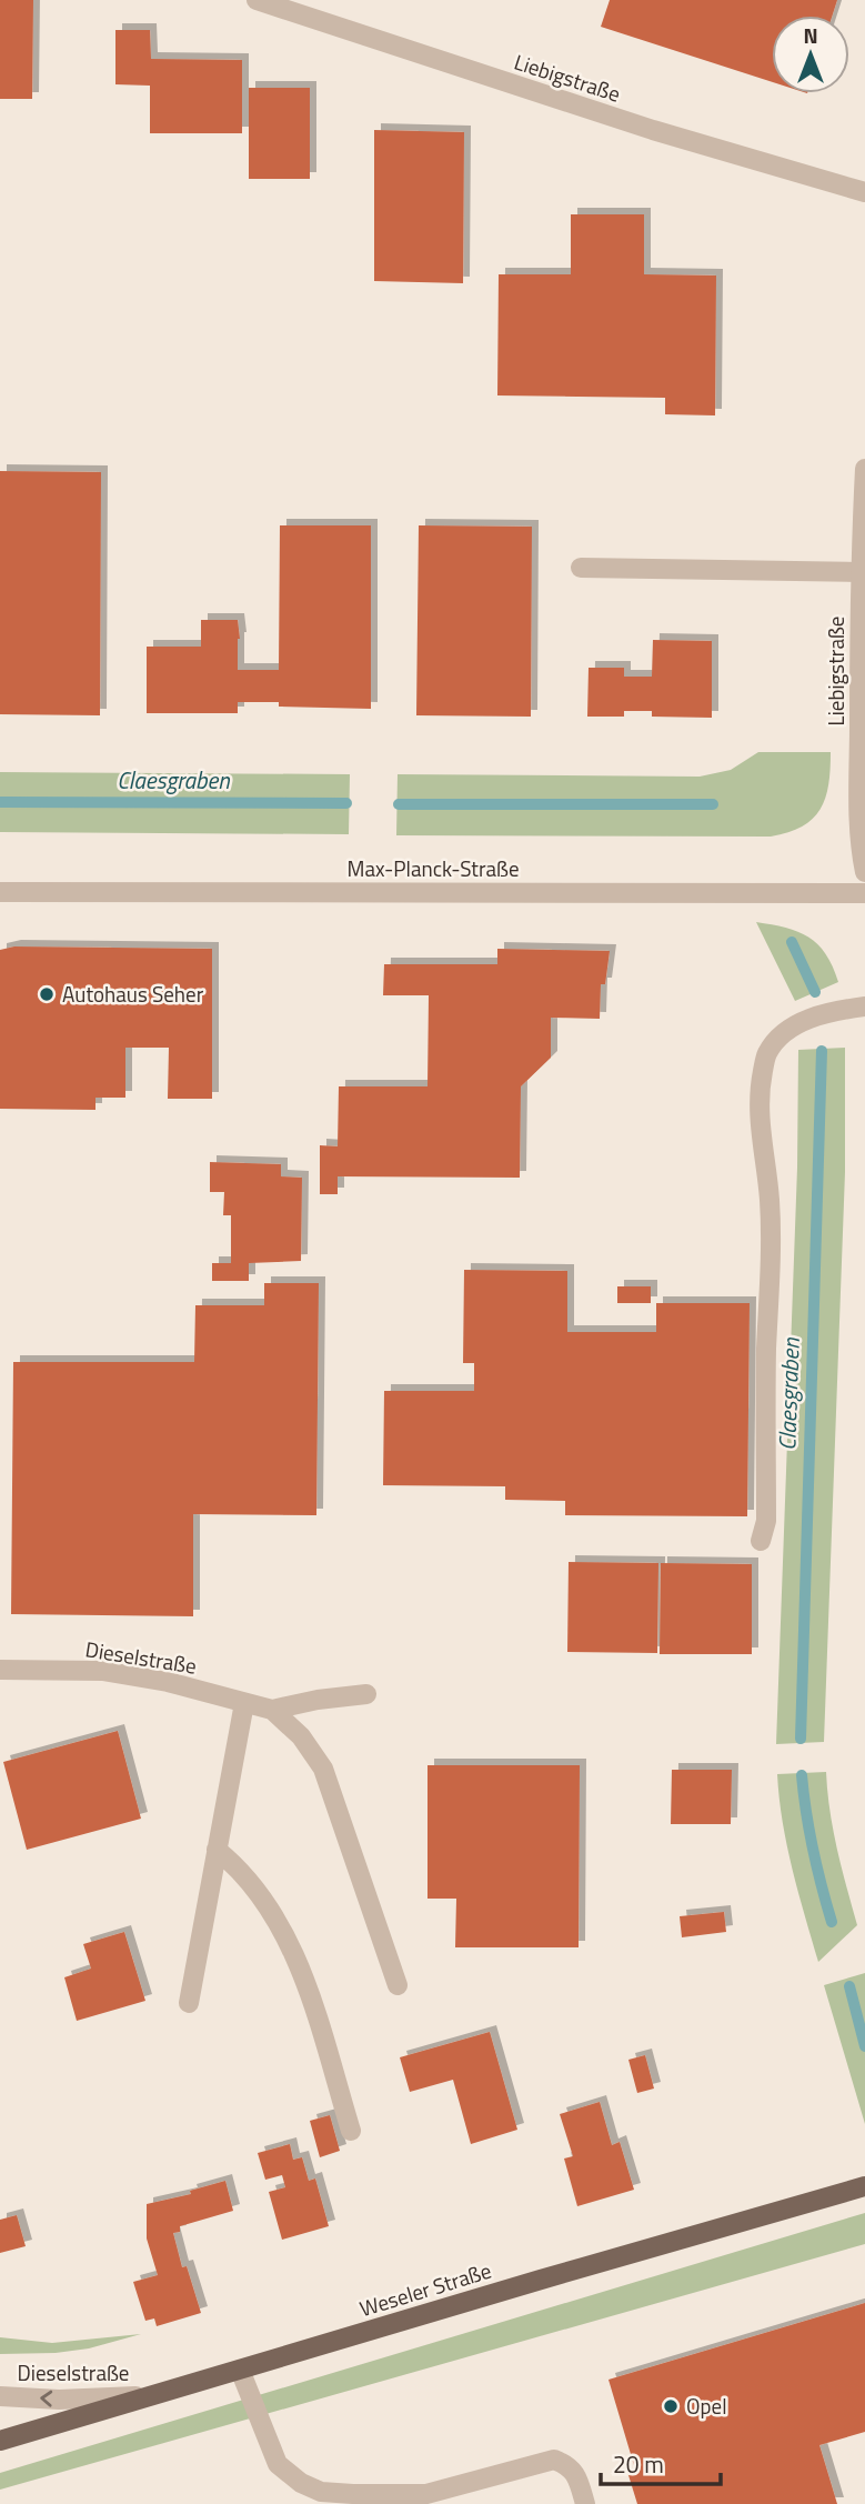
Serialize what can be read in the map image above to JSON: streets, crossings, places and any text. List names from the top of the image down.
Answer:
{
  "streets": {
    "main road": ["Weseler Straße"],
    "street": ["Liebigstraße", "Max-Planck-Straße", "Dieselstraße"]
  },
  "crossings": [
    ["Dieselstraße", "Weseler Straße"]
  ],
  "water": ["Claesgraben"],
  "places": ["Autohaus Seher", "Opel"],
  "scale_bar": "20 m",
  "north": "top"
}
